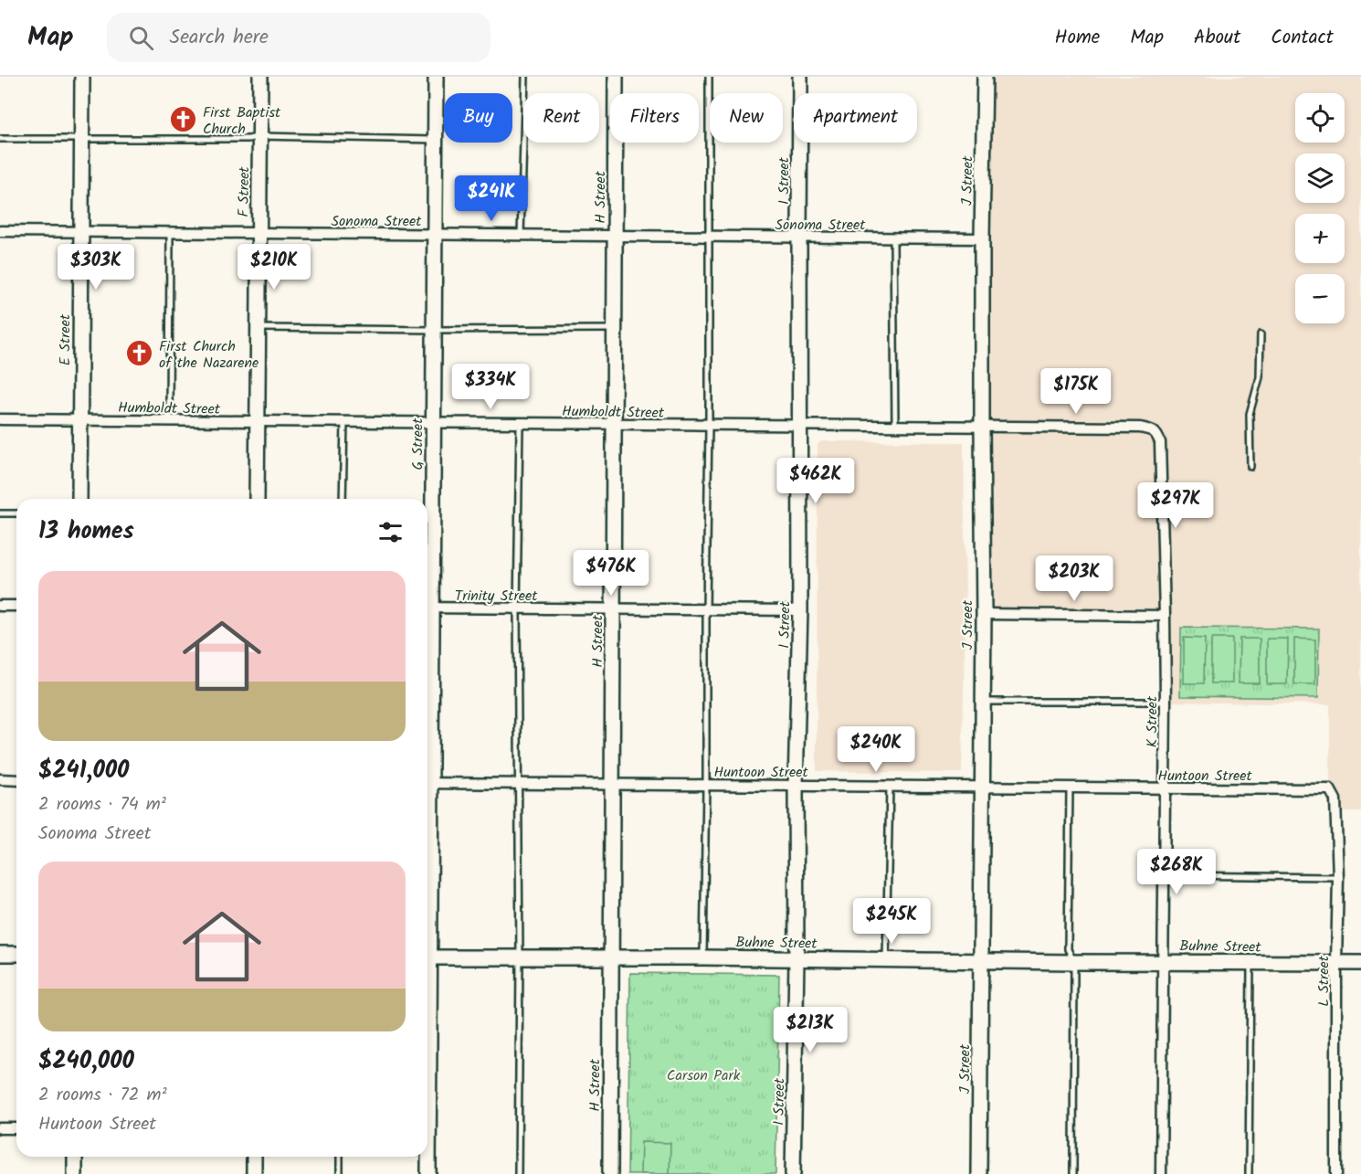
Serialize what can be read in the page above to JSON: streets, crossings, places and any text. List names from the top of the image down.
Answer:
{
  "streets": {
    "street": [
      "I Street",
      "J Street",
      "F Street",
      "H Street",
      "Sonoma Street",
      "E Street",
      "Humboldt Street",
      "G Street",
      "Trinity Street",
      "K Street",
      "Huntoon Street",
      "Buhne Street",
      "L Street"
    ]
  },
  "crossings": [
    ["I Street", "Sonoma Street"],
    ["I Street", "Humboldt Street"],
    ["I Street", "Trinity Street"],
    ["I Street", "Huntoon Street"],
    ["I Street", "Buhne Street"],
    ["J Street", "Sonoma Street"],
    ["J Street", "Humboldt Street"],
    ["J Street", "Huntoon Street"],
    ["J Street", "Buhne Street"],
    ["F Street", "Sonoma Street"],
    ["F Street", "Humboldt Street"],
    ["H Street", "Sonoma Street"],
    ["H Street", "Humboldt Street"],
    ["H Street", "Trinity Street"],
    ["H Street", "Huntoon Street"],
    ["H Street", "Buhne Street"],
    ["Sonoma Street", "E Street"],
    ["Sonoma Street", "G Street"],
    ["E Street", "Humboldt Street"],
    ["Humboldt Street", "G Street"],
    ["Humboldt Street", "K Street"],
    ["K Street", "Huntoon Street"],
    ["K Street", "Buhne Street"],
    ["Huntoon Street", "L Street"],
    ["Buhne Street", "L Street"]
  ],
  "parks": ["Carson Park"],
  "places": {
    "church": ["First Baptist Church", "First Church of the Nazarene"]
  },
  "page": {
    "header": "Map",
    "search": "Search here",
    "nav": [
      "Home",
      "Map",
      "About",
      "Contact"
    ],
    "map_buttons": ["+", "−"],
    "chip": [
      "Buy",
      "Rent",
      "Filters",
      "New",
      "Apartment"
    ],
    "price": [
      "$241K",
      "$303K",
      "$210K",
      "$334K",
      "$175K",
      "$462K",
      "$297K",
      "$476K",
      "$203K",
      "$240K",
      "$268K",
      "$245K",
      "$213K"
    ],
    "heading": "13 homes",
    "list": [
      {
        "name": "$241,000",
        "note": "2 rooms · 74 m² · Sonoma Street"
      },
      {
        "name": "$240,000",
        "note": "2 rooms · 72 m² · Huntoon Street"
      }
    ]
  }
}
